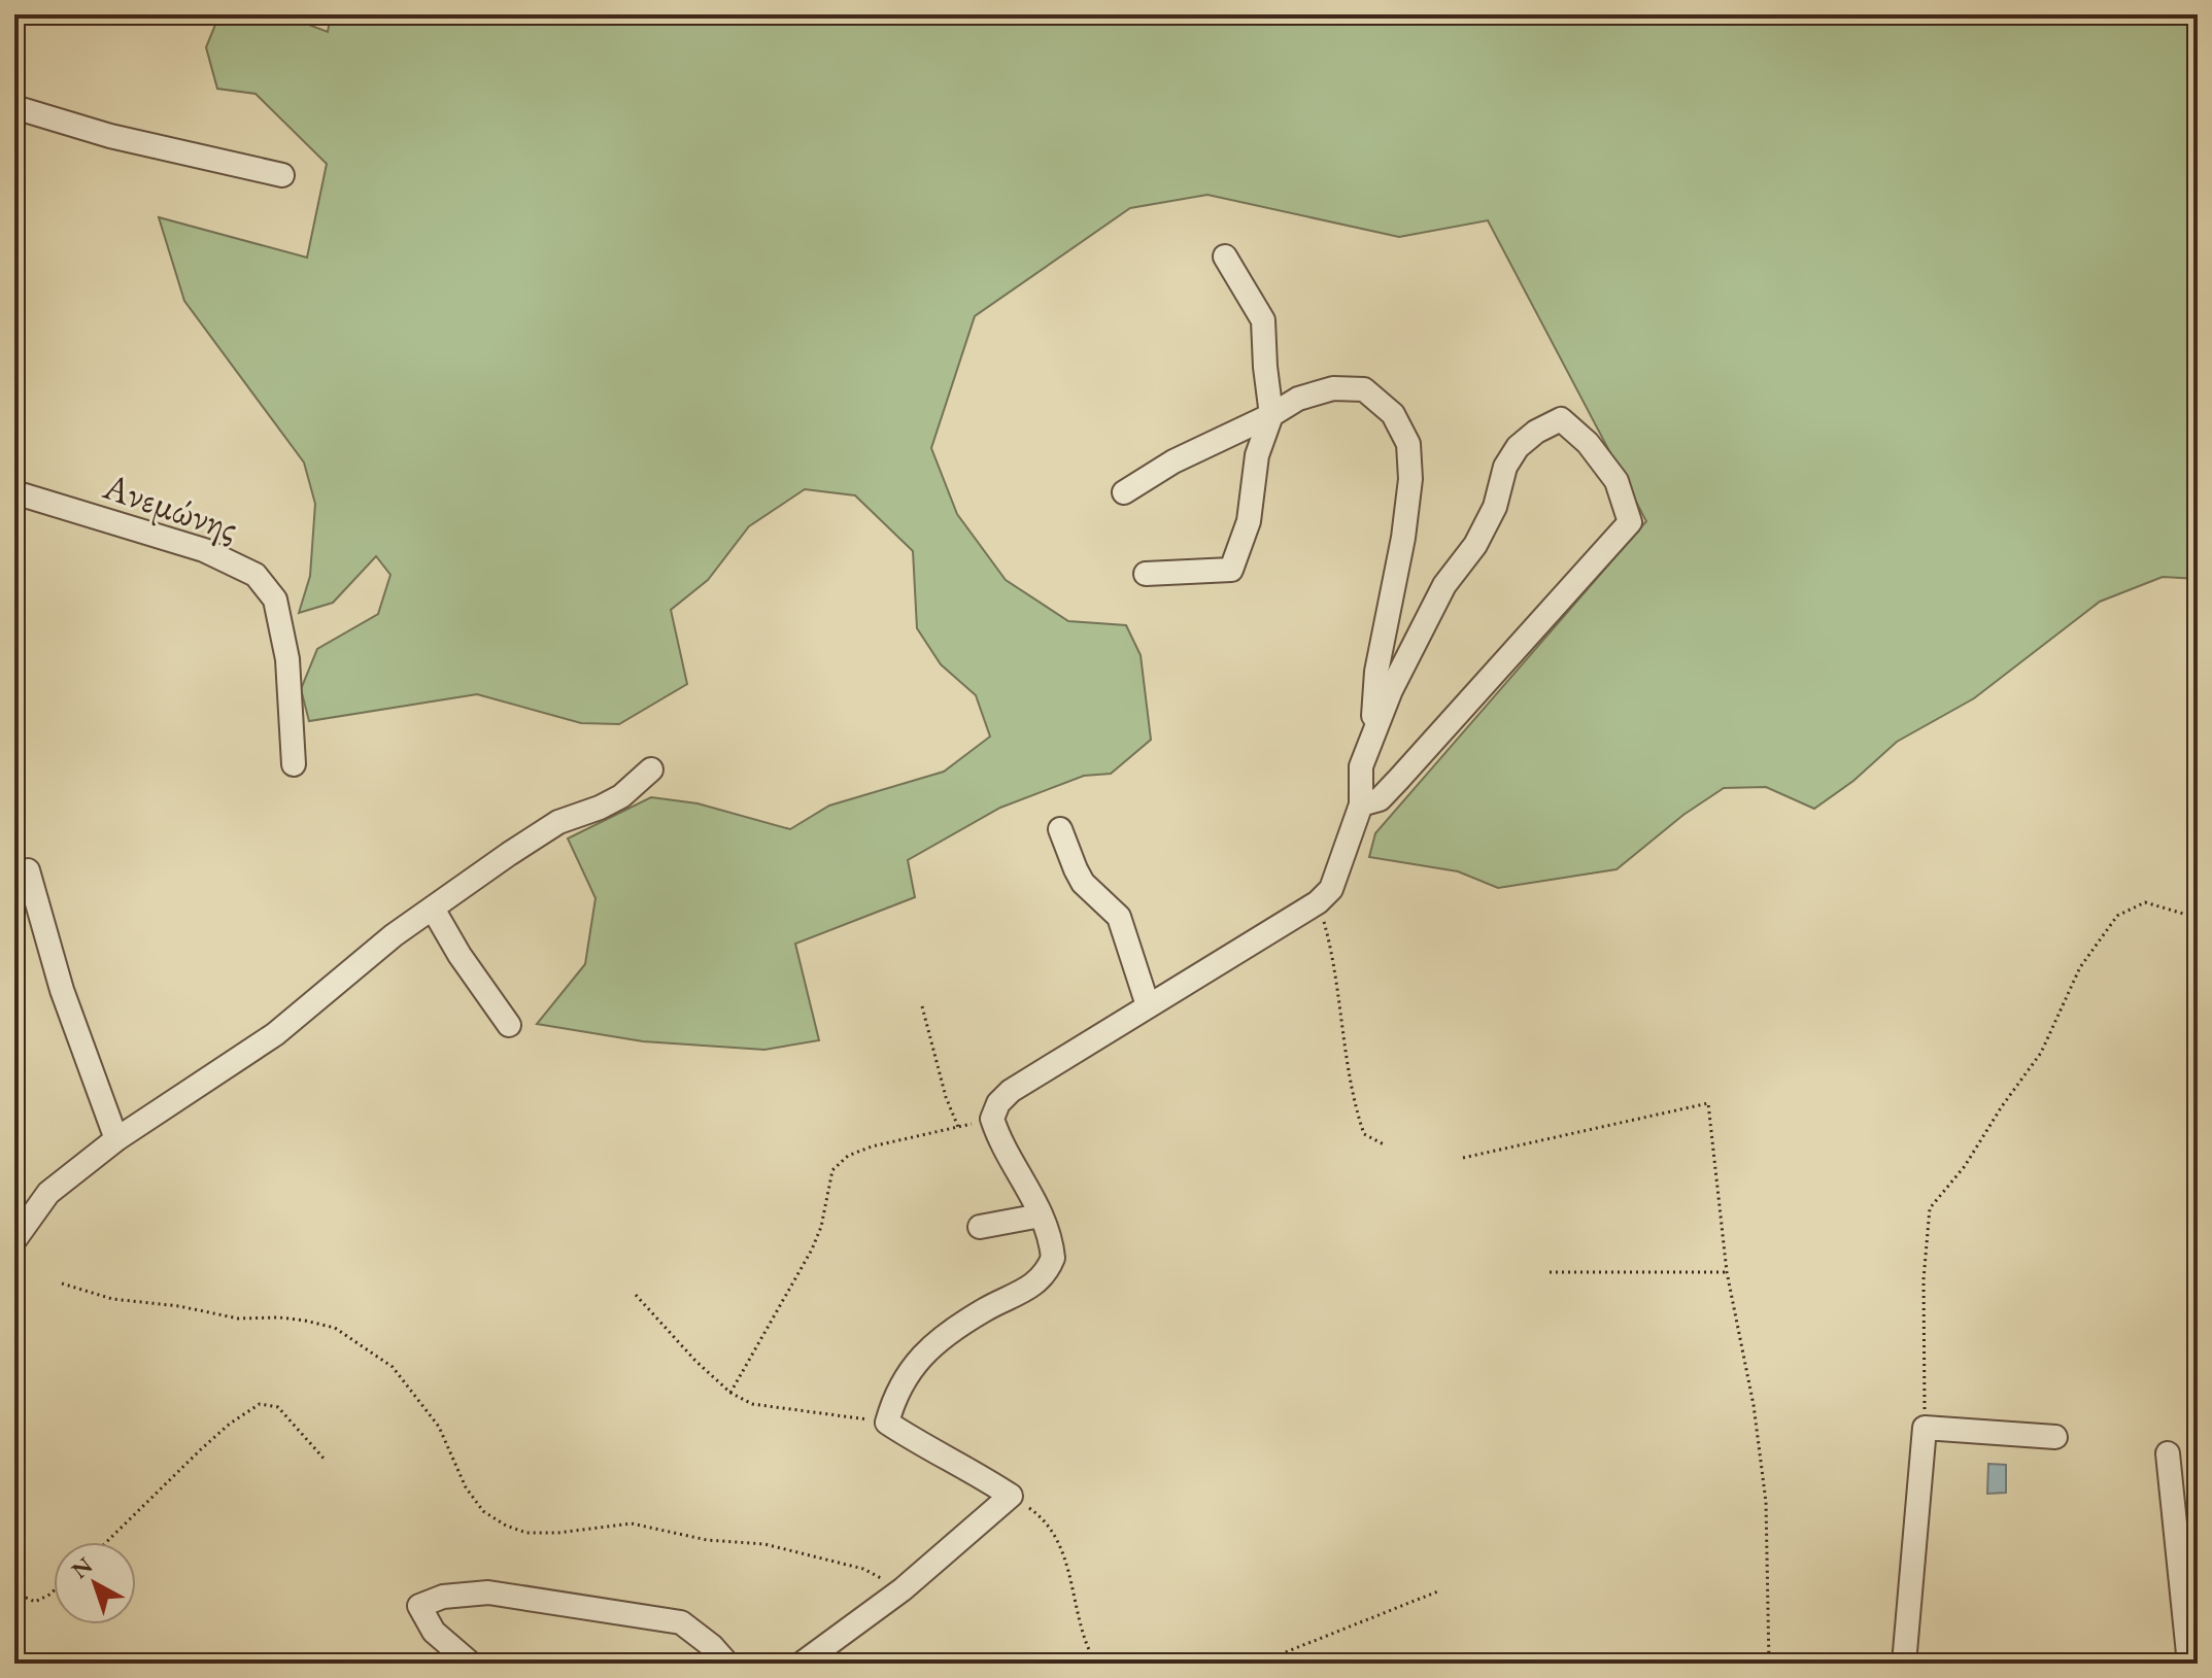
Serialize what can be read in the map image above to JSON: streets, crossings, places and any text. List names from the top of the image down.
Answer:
{
  "streets": {
    "street": ["Ανεμώνης"]
  },
  "north": "top left"
}
